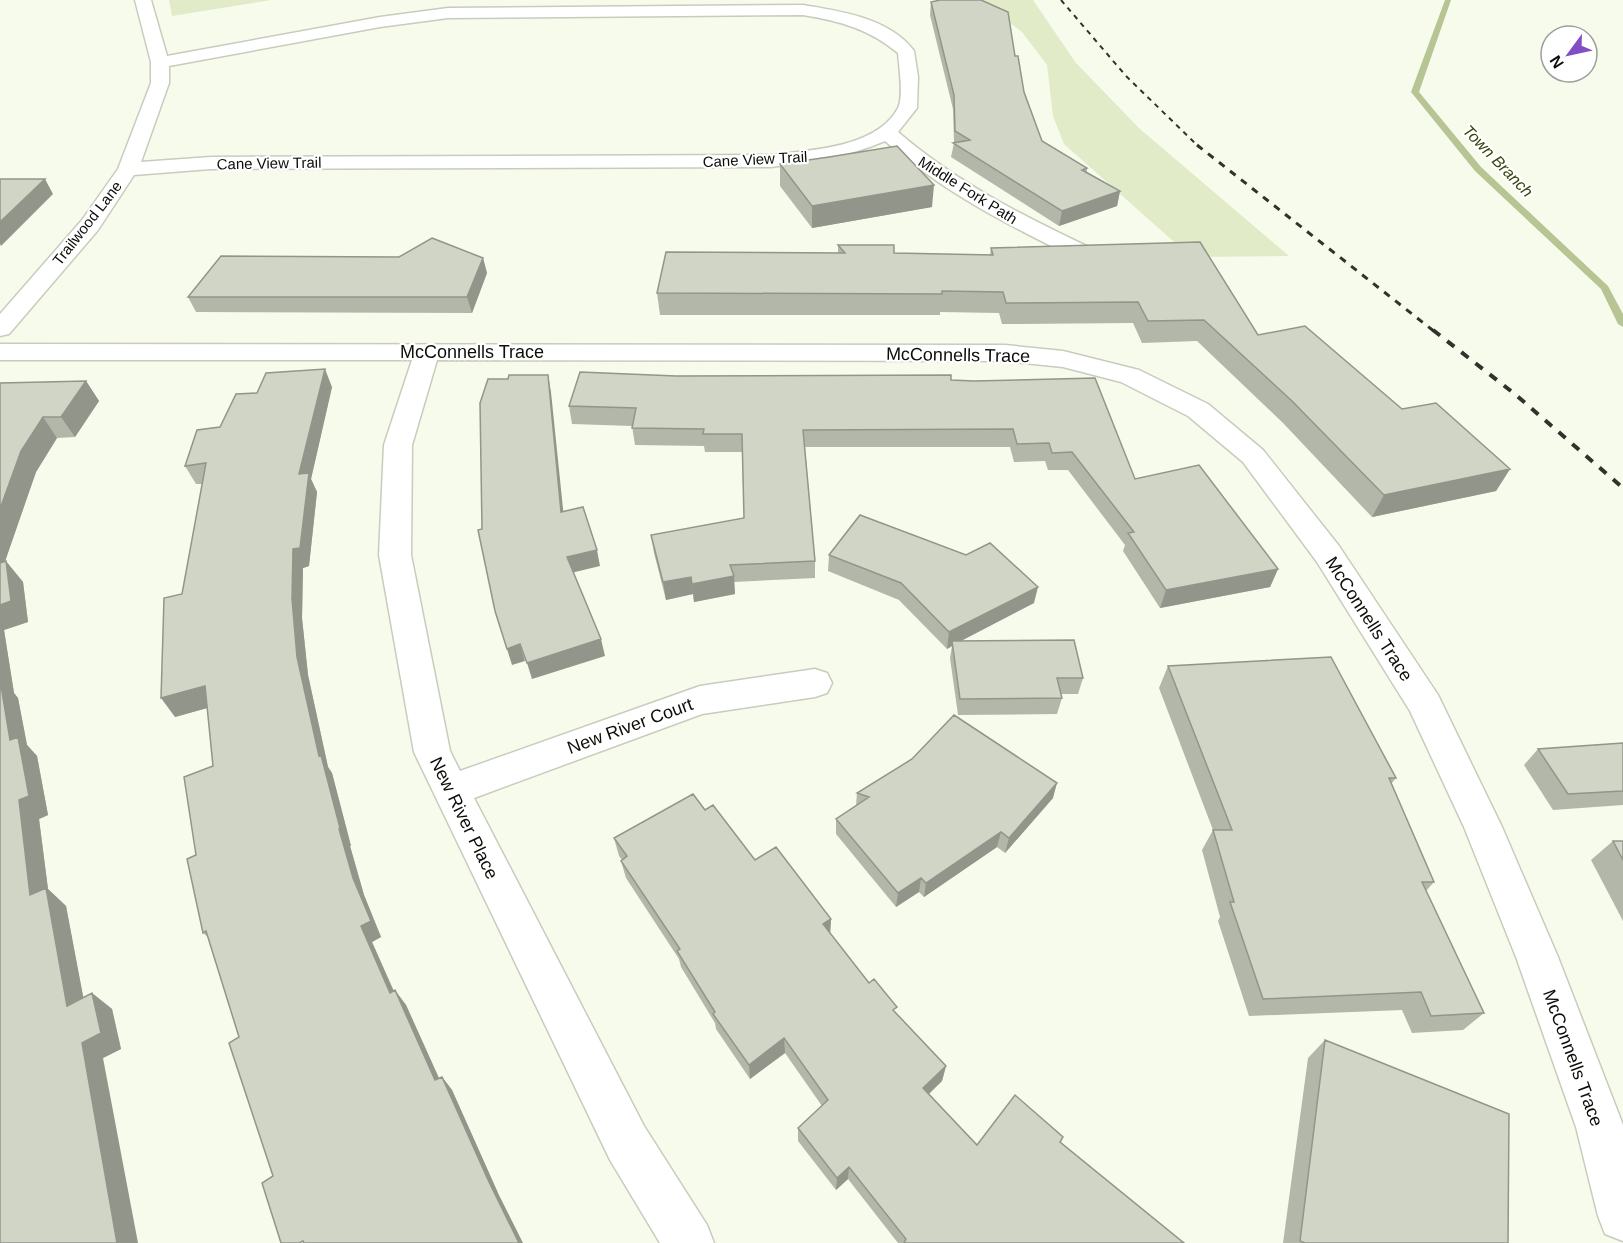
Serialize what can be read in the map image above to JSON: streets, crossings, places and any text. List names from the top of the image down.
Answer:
{
  "streets": {
    "street": [
      "Cane View Trail",
      "Middle Fork Path",
      "Trailwood Lane",
      "McConnells Trace",
      "New River Court",
      "New River Place"
    ]
  },
  "crossings": [
    ["Cane View Trail", "Middle Fork Path"],
    ["Cane View Trail", "Trailwood Lane"],
    ["McConnells Trace", "New River Place"],
    ["New River Court", "New River Place"]
  ],
  "water": ["Town Branch"],
  "north": "bottom left"
}
